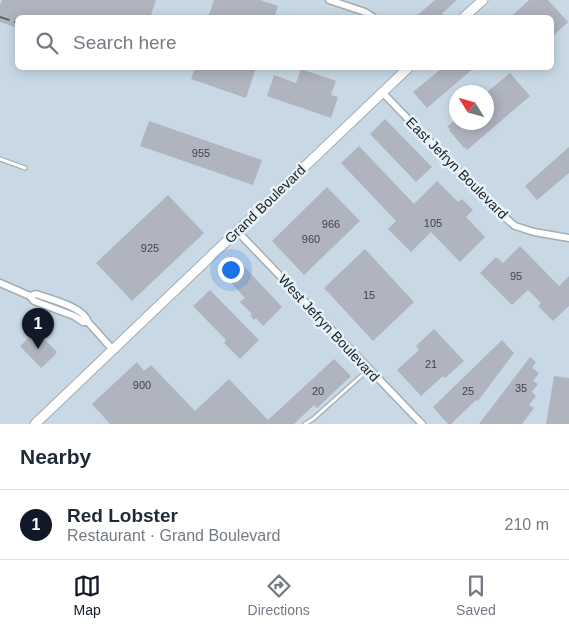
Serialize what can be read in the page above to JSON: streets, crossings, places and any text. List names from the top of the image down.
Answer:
{
  "streets": {
    "street": ["East Jefryn Boulevard", "Grand Boulevard", "West Jefryn Boulevard"]
  },
  "crossings": [
    ["East Jefryn Boulevard", "Grand Boulevard"],
    ["Grand Boulevard", "West Jefryn Boulevard"]
  ],
  "house_numbers": [
    "955",
    "105",
    "966",
    "960",
    "925",
    "95",
    "15",
    "21",
    "900",
    "35",
    "20",
    "25"
  ],
  "north": "top left",
  "page": {
    "search": "Search here",
    "pins": "1",
    "heading": "Nearby",
    "list": [
      {
        "mark": "1",
        "name": "Red Lobster",
        "note": "Restaurant · Grand Boulevard",
        "value": "210 m"
      }
    ],
    "nav": ["Map", "Directions", "Saved"]
  }
}
